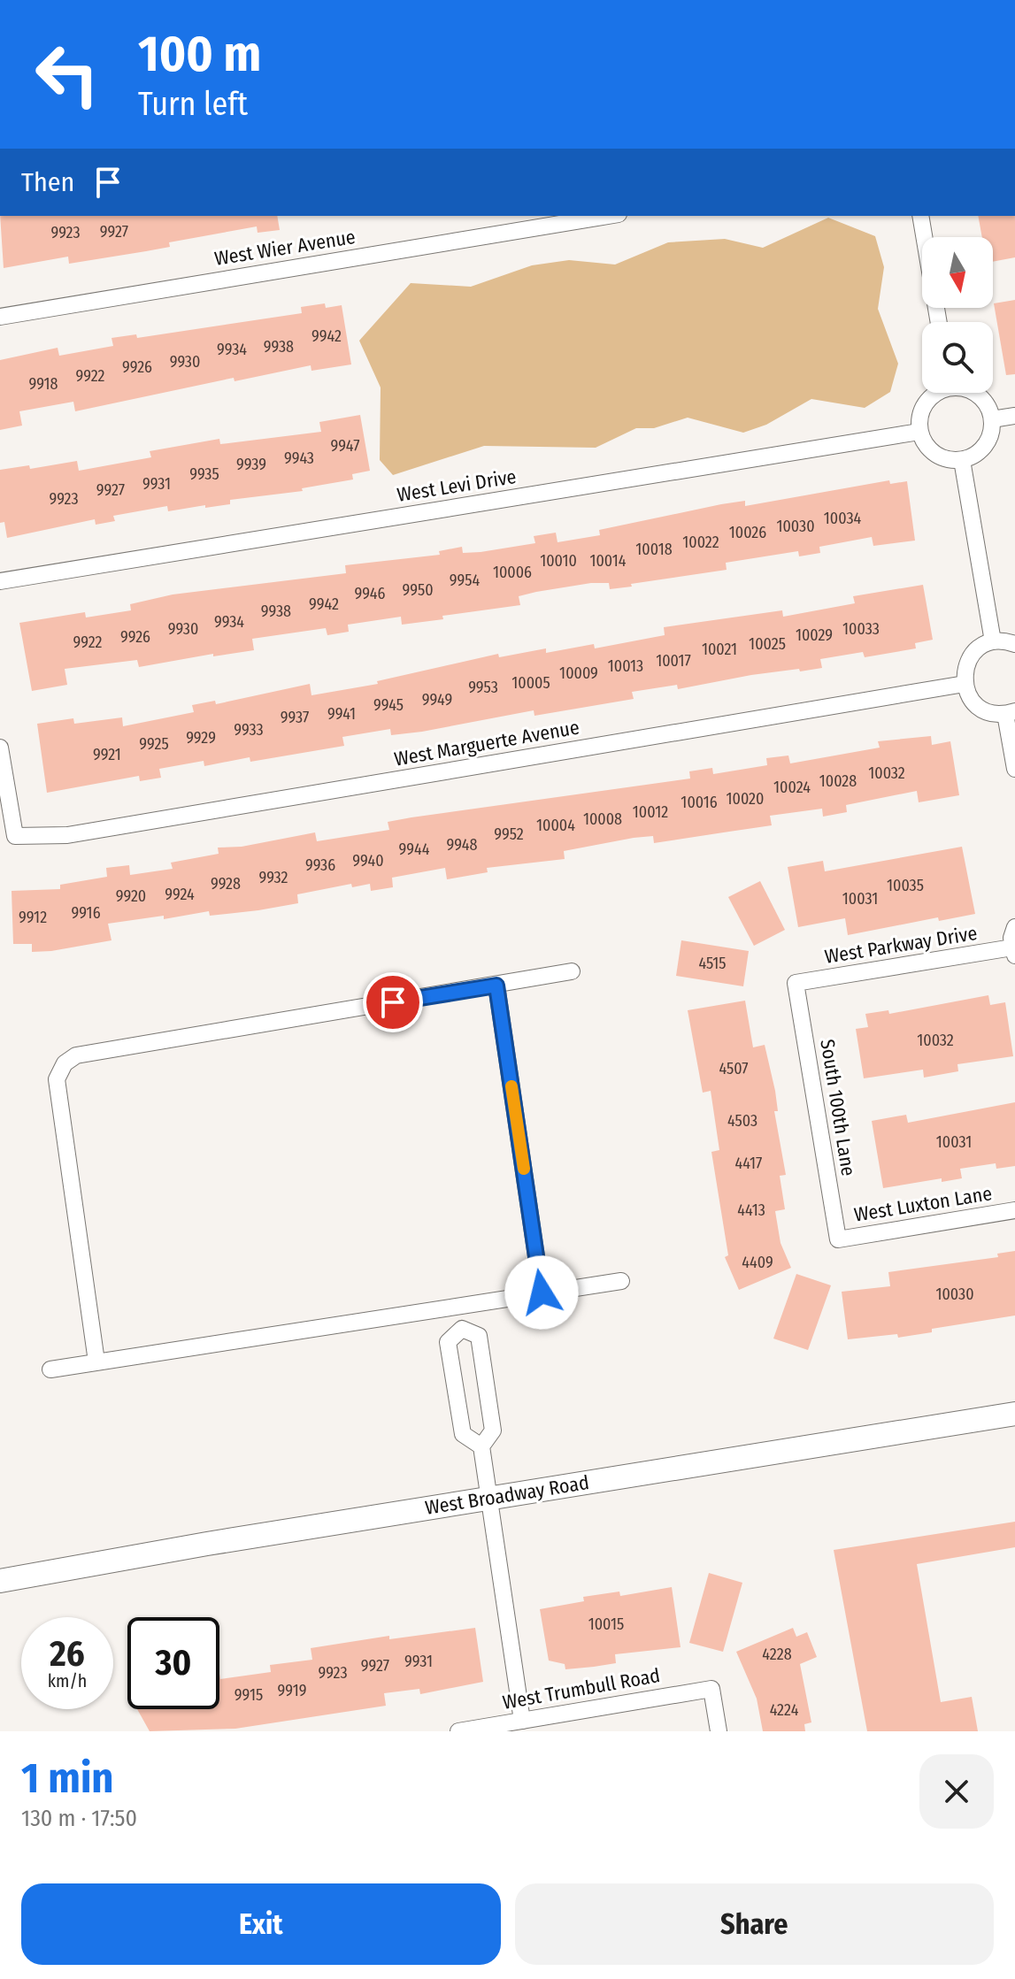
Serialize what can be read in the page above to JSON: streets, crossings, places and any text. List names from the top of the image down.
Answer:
{
  "streets": {
    "main road": ["West Broadway Road"],
    "street": [
      "West Wier Avenue",
      "West Levi Drive",
      "West Marguerte Avenue",
      "West Parkway Drive",
      "South 100th Lane",
      "West Luxton Lane",
      "West Trumbull Road"
    ]
  },
  "crossings": [
    ["West Parkway Drive", "South 100th Lane"],
    ["South 100th Lane", "West Luxton Lane"]
  ],
  "house_numbers": [
    "9927",
    "9923",
    "9942",
    "9938",
    "9934",
    "9930",
    "9926",
    "9922",
    "9918",
    "9947",
    "9943",
    "9939",
    "9935",
    "9931",
    "9927",
    "9923",
    "10034",
    "10030",
    "10026",
    "10022",
    "10018",
    "10010",
    "10014",
    "10006",
    "9954",
    "9950",
    "9946",
    "9942",
    "9938",
    "9934",
    "9930",
    "10033",
    "10029",
    "9926",
    "9922",
    "10025",
    "10021",
    "10017",
    "10013",
    "10009",
    "10005",
    "9953",
    "9949",
    "9945",
    "9941",
    "9937",
    "9933",
    "9929",
    "9925",
    "9921",
    "10032",
    "10028",
    "10024",
    "10020",
    "10016",
    "10012",
    "10008",
    "10004",
    "9952",
    "9948",
    "9944",
    "9940",
    "9936",
    "9932",
    "9928",
    "10035",
    "9924",
    "9920",
    "10031",
    "9916",
    "9912",
    "4515",
    "10032",
    "4507",
    "4503",
    "10031",
    "4417",
    "4413",
    "4409",
    "10030",
    "10015",
    "4228",
    "9931",
    "9927",
    "9923",
    "9919",
    "9915",
    "4224"
  ],
  "north": "bottom",
  "page": {
    "turn": ["100 m", "Turn left"],
    "then": "Then",
    "speed": "26 km/h",
    "limit": "30",
    "heading": ["1 min", "130 m · 17:50"],
    "buttons": ["Exit", "Share"]
  }
}
